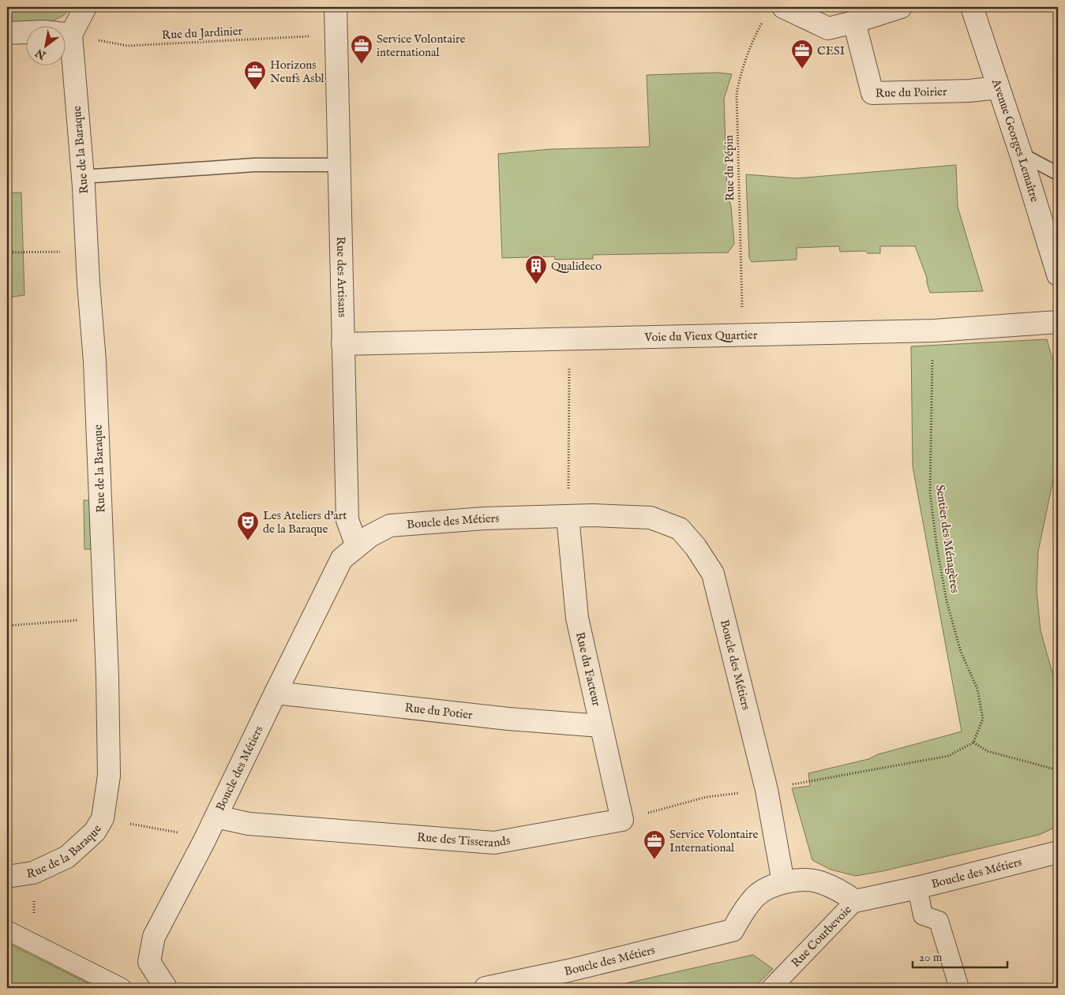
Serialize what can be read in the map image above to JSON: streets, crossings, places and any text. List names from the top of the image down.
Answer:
{
  "streets": {
    "street": [
      "Rue du Poirier",
      "Avenue Georges Lemaître",
      "Rue de la Baraque",
      "Rue des Artisans",
      "Voie du Vieux Quartier",
      "Boucle des Métiers",
      "Rue du Facteur",
      "Rue du Potier",
      "Rue des Tisserands",
      "Rue Courbevoie"
    ],
    "path": ["Rue du Jardinier", "Rue du Pépin", "Sentier des Ménagères"]
  },
  "crossings": [
    ["Rue du Jardinier", "Rue de la Baraque"],
    ["Rue du Jardinier", "Rue des Artisans"],
    ["Rue du Poirier", "Avenue Georges Lemaître"],
    ["Rue du Pépin", "Voie du Vieux Quartier"],
    ["Rue des Artisans", "Voie du Vieux Quartier"],
    ["Rue des Artisans", "Boucle des Métiers"],
    ["Voie du Vieux Quartier", "Sentier des Ménagères"],
    ["Boucle des Métiers", "Rue du Facteur"],
    ["Boucle des Métiers", "Rue du Potier"],
    ["Boucle des Métiers", "Rue des Tisserands"],
    ["Boucle des Métiers", "Rue Courbevoie"],
    ["Rue du Facteur", "Rue du Potier"],
    ["Rue du Facteur", "Rue des Tisserands"]
  ],
  "places": {
    "office": [
      "Service Volontaire international",
      "CESI",
      "Horizons Neufs Asbl",
      "Service Volontaire International"
    ],
    "building": ["Qualideco"],
    "theatre": ["Les Ateliers d'art de la Baraque"]
  },
  "scale_bar": "20 m",
  "north": "bottom left"
}
